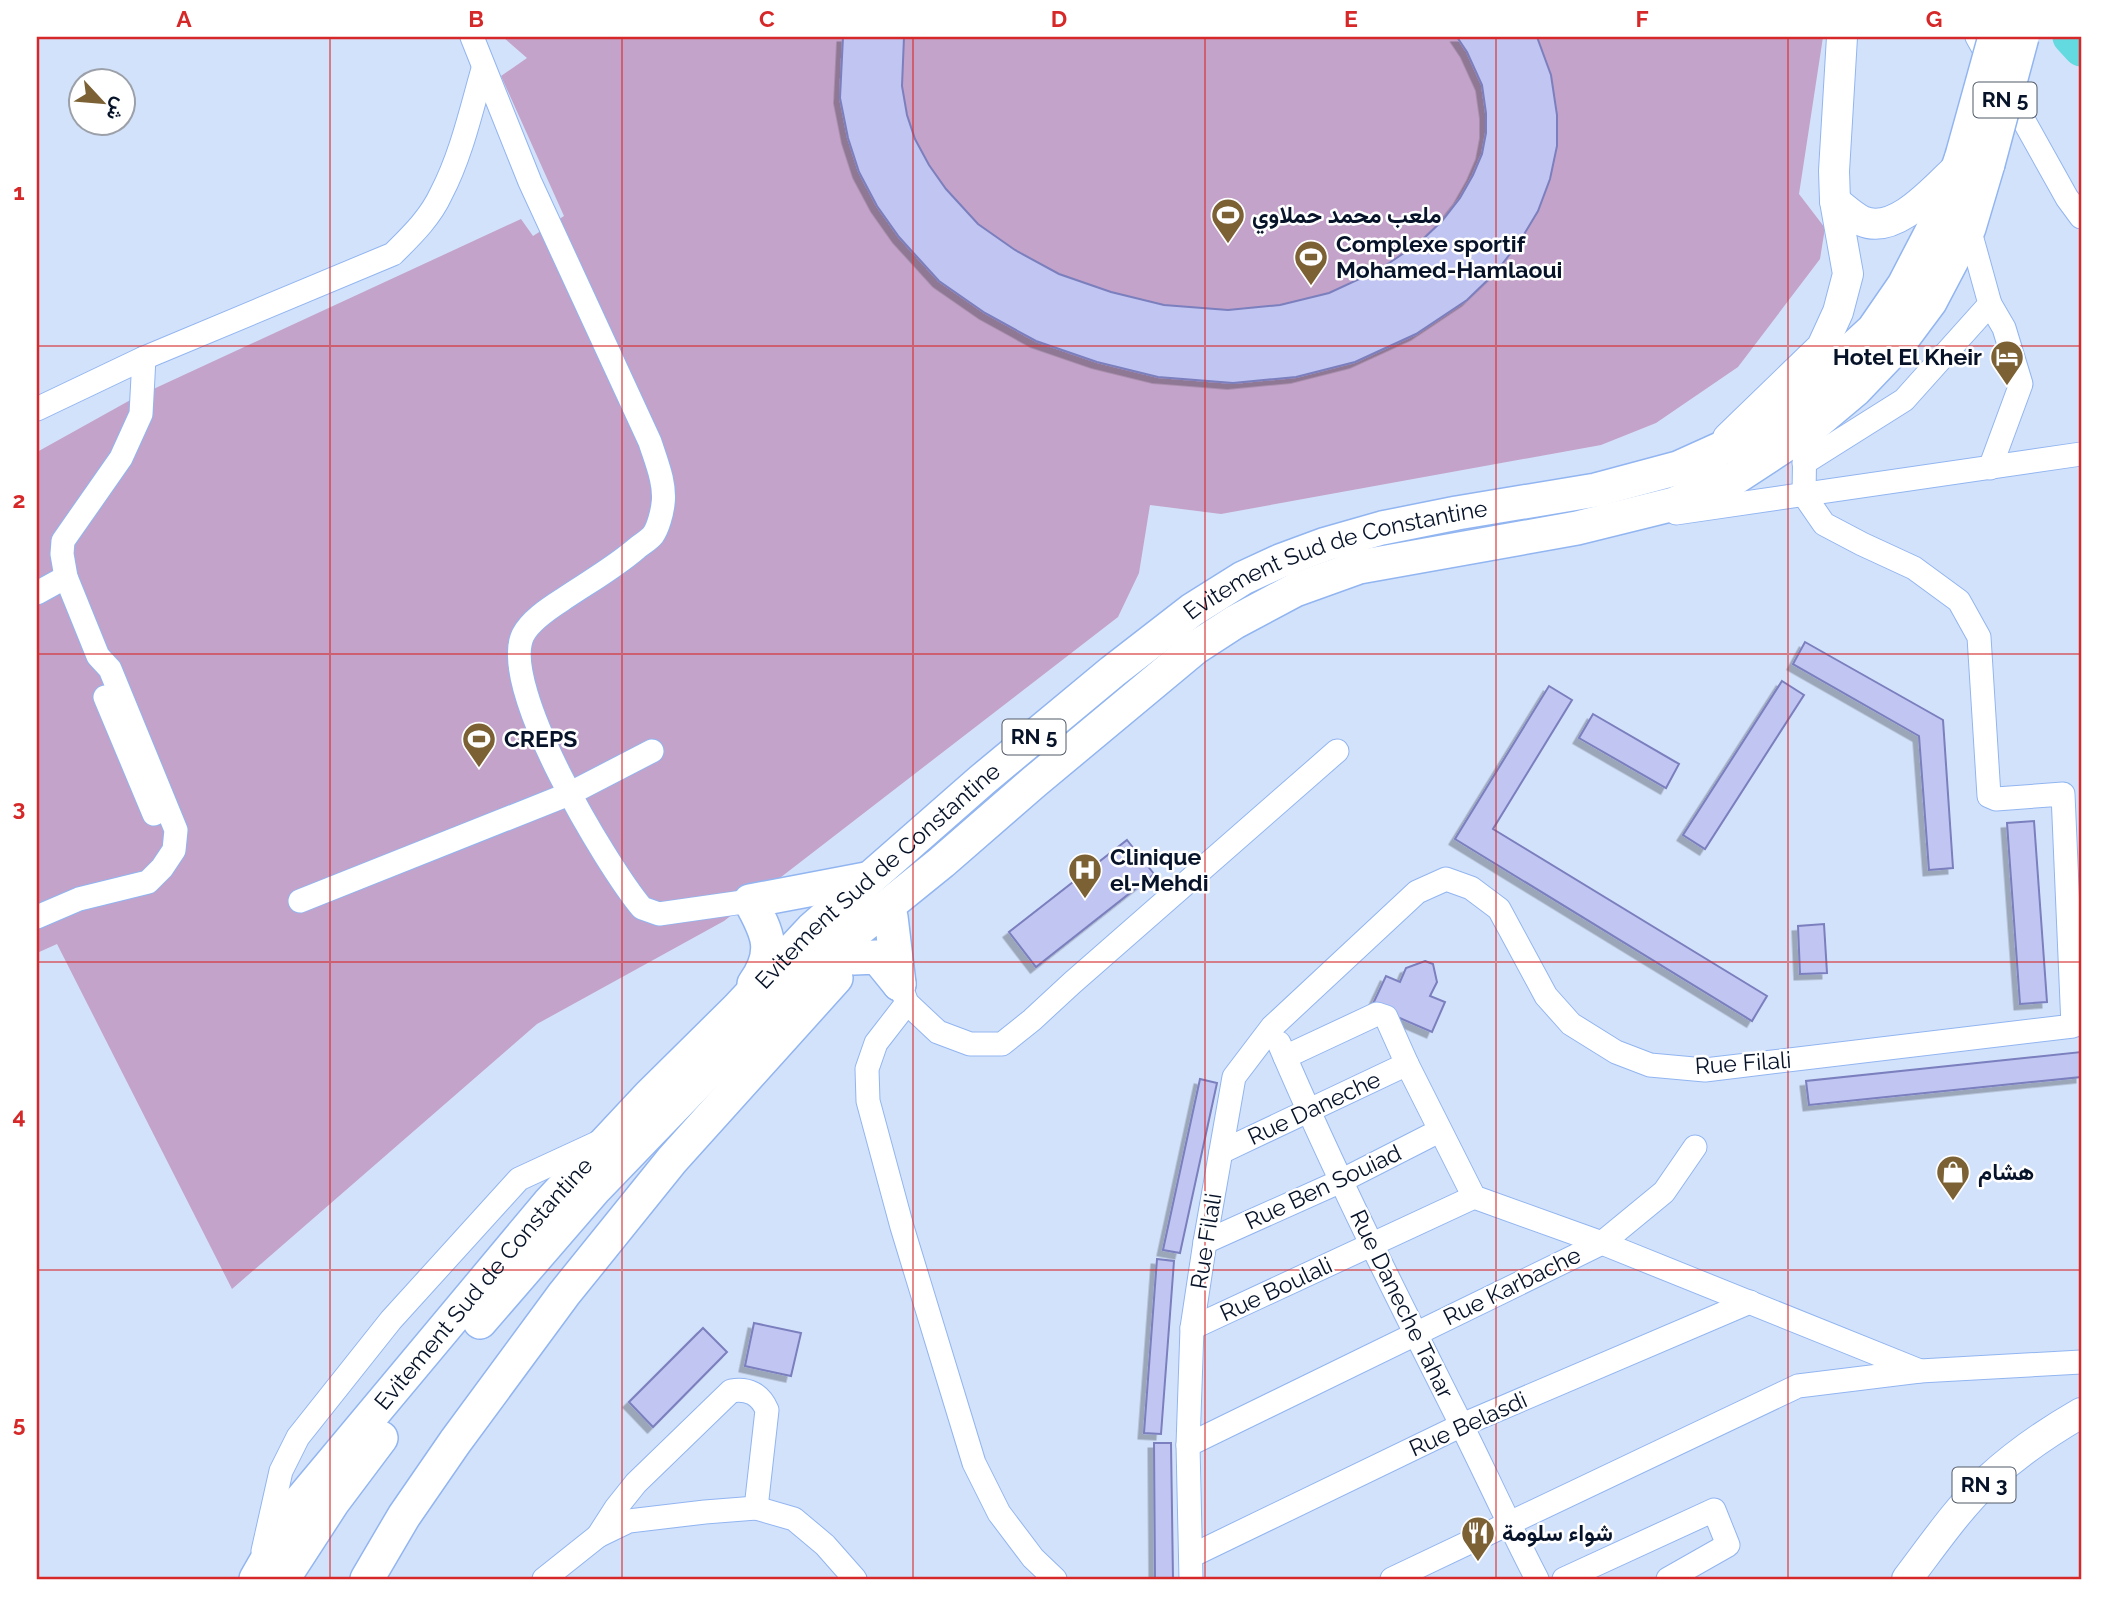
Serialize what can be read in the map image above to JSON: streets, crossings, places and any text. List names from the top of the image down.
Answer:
{
  "streets": {
    "highway": ["RN 5", "Evitement Sud de Constantine"],
    "main road": ["RN 3"],
    "street": [
      "Rue Filali",
      "Rue Daneche",
      "Rue Ben Souiad",
      "Rue Karbache",
      "Rue Boulali",
      "Rue Daneche Tahar",
      "Rue Belasdi"
    ]
  },
  "crossings": [
    ["RN 5", "Evitement Sud de Constantine"],
    ["Rue Filali", "Rue Daneche"],
    ["Rue Filali", "Rue Ben Souiad"],
    ["Rue Filali", "Rue Karbache"],
    ["Rue Filali", "Rue Boulali"],
    ["Rue Filali", "Rue Daneche Tahar"],
    ["Rue Filali", "Rue Belasdi"],
    ["Rue Daneche", "Rue Daneche Tahar"],
    ["Rue Ben Souiad", "Rue Daneche Tahar"],
    ["Rue Karbache", "Rue Daneche Tahar"],
    ["Rue Boulali", "Rue Daneche Tahar"],
    ["Rue Daneche Tahar", "Rue Belasdi"]
  ],
  "places": {
    "sports": ["ملعب محمد حملاوي", "Complexe sportif Mohamed-Hamlaoui", "CREPS"],
    "hotel": ["Hotel El Kheir"],
    "hospital": ["Clinique el-Mehdi"],
    "shop": ["هشام"],
    "restaurant": ["شواء سلومة"]
  },
  "north": "bottom right",
  "grid": {
    "columns": [
      "A",
      "B",
      "C",
      "D",
      "E",
      "F",
      "G"
    ],
    "rows": [
      "1",
      "2",
      "3",
      "4",
      "5"
    ]
  }
}
